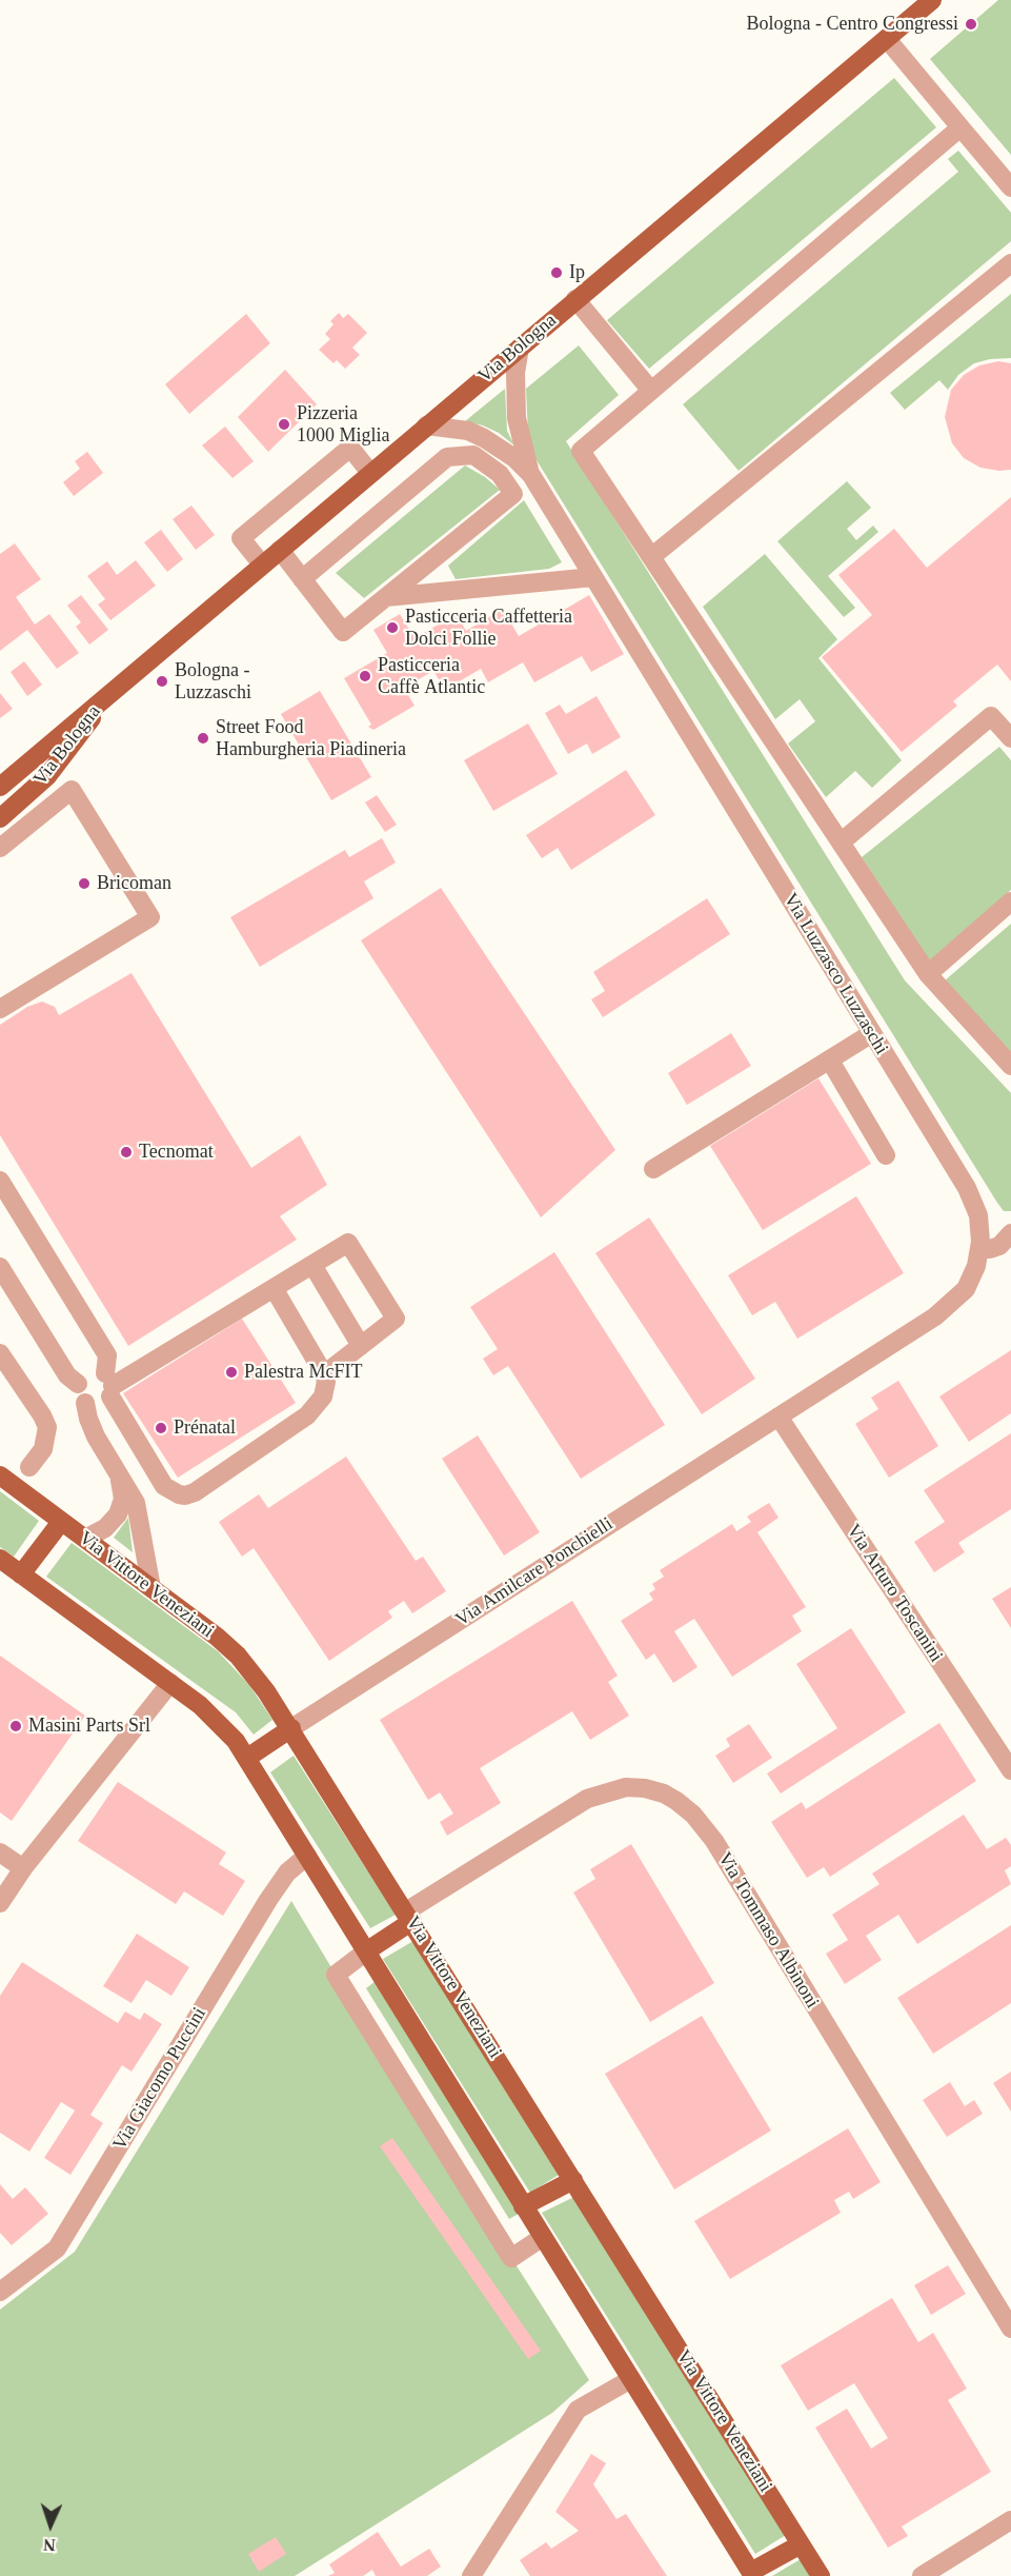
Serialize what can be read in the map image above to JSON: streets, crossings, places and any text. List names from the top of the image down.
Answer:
{
  "streets": {
    "main road": ["Via Bologna", "Via Vittore Veneziani"],
    "street": [
      "Via Luzzasco Luzzaschi",
      "Via Amilcare Ponchielli",
      "Via Arturo Toscanini",
      "Via Tommaso Albinoni",
      "Via Giacomo Puccini"
    ]
  },
  "crossings": [
    ["Via Bologna", "Via Luzzasco Luzzaschi"],
    ["Via Luzzasco Luzzaschi", "Via Amilcare Ponchielli"],
    ["Via Luzzasco Luzzaschi", "Via Arturo Toscanini"],
    ["Via Amilcare Ponchielli", "Via Vittore Veneziani"],
    ["Via Amilcare Ponchielli", "Via Arturo Toscanini"],
    ["Via Vittore Veneziani", "Via Tommaso Albinoni"]
  ],
  "places": [
    "Bologna - Centro Congressi",
    "Ip",
    "Pizzeria 1000 Miglia",
    "Pasticceria Caffetteria Dolci Follie",
    "Pasticceria Caffè Atlantic",
    "Bologna - Luzzaschi",
    "Street Food Hamburgheria Piadineria",
    "Bricoman",
    "Tecnomat",
    "Palestra McFIT",
    "Prénatal",
    "Masini Parts Srl"
  ],
  "north": "bottom"
}
